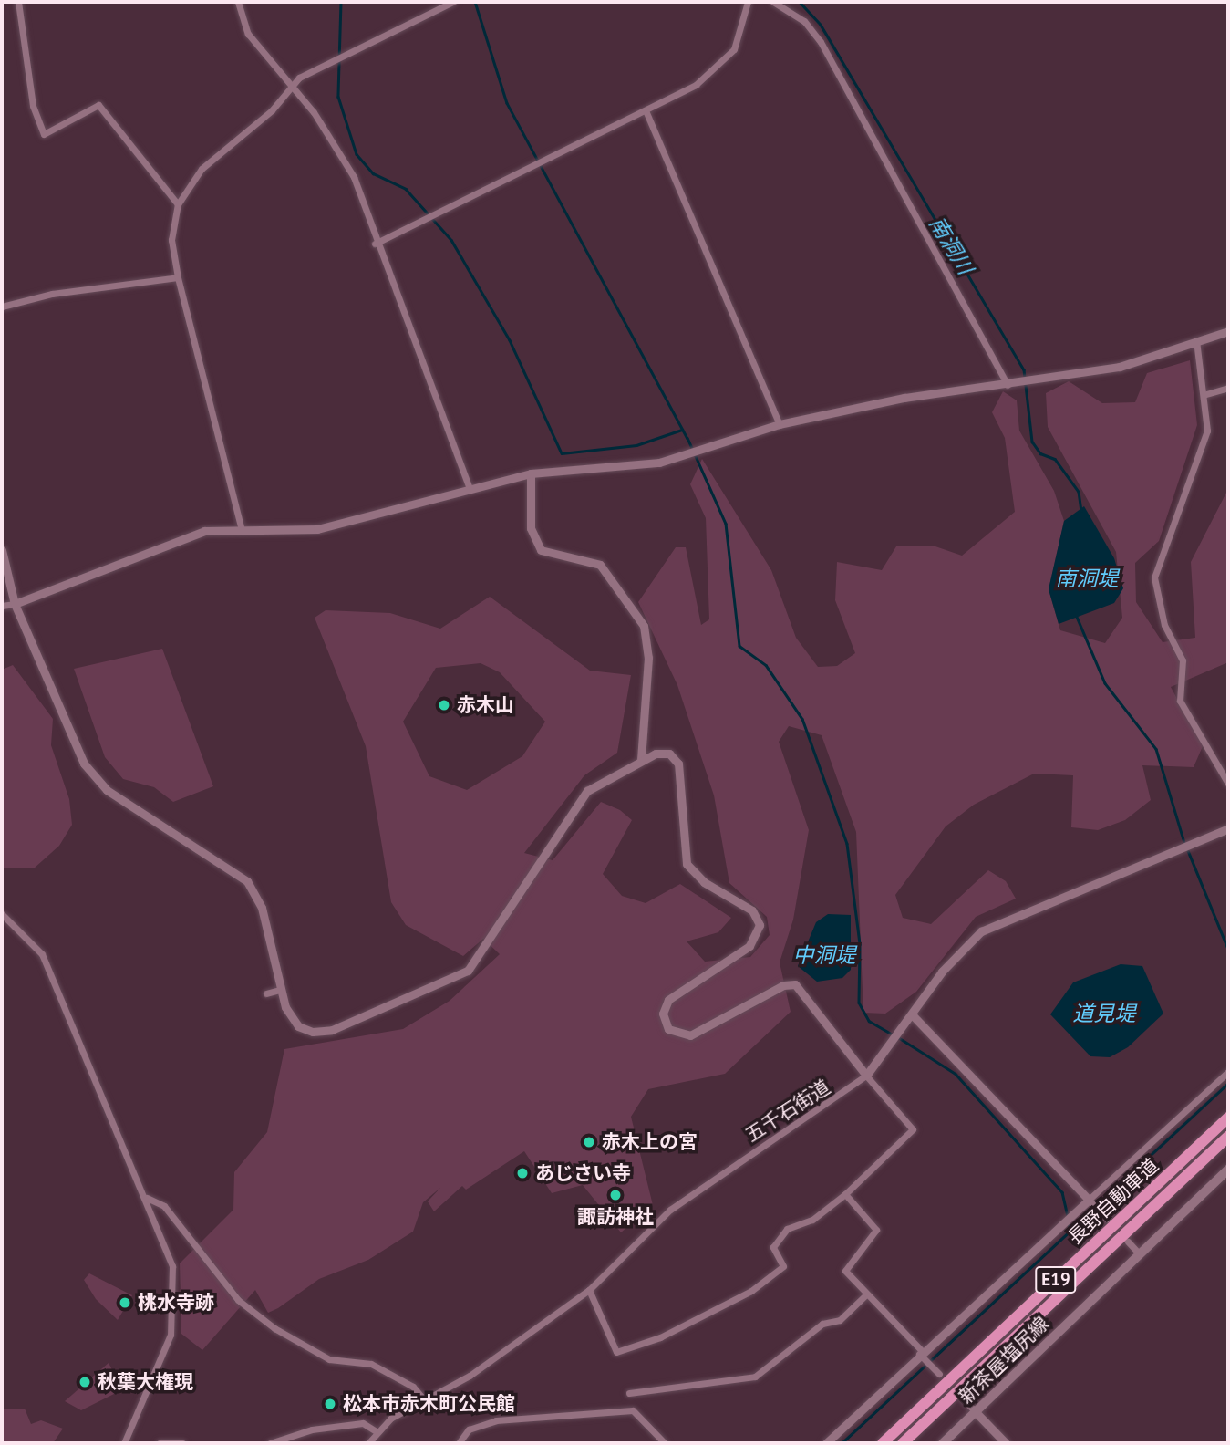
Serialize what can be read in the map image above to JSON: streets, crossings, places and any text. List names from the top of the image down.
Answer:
{
  "streets": {
    "highway": ["長野自動車道", "E19"],
    "main road": ["新茶屋塩尻線"],
    "street": ["五千石街道"]
  },
  "water": [
    "南洞川",
    "南洞堤",
    "中洞堤",
    "道見堤"
  ],
  "places": [
    "赤木山",
    "赤木上の宮",
    "あじさい寺",
    "諏訪神社",
    "桃水寺跡",
    "秋葉大権現",
    "松本市赤木町公民館"
  ]
}
